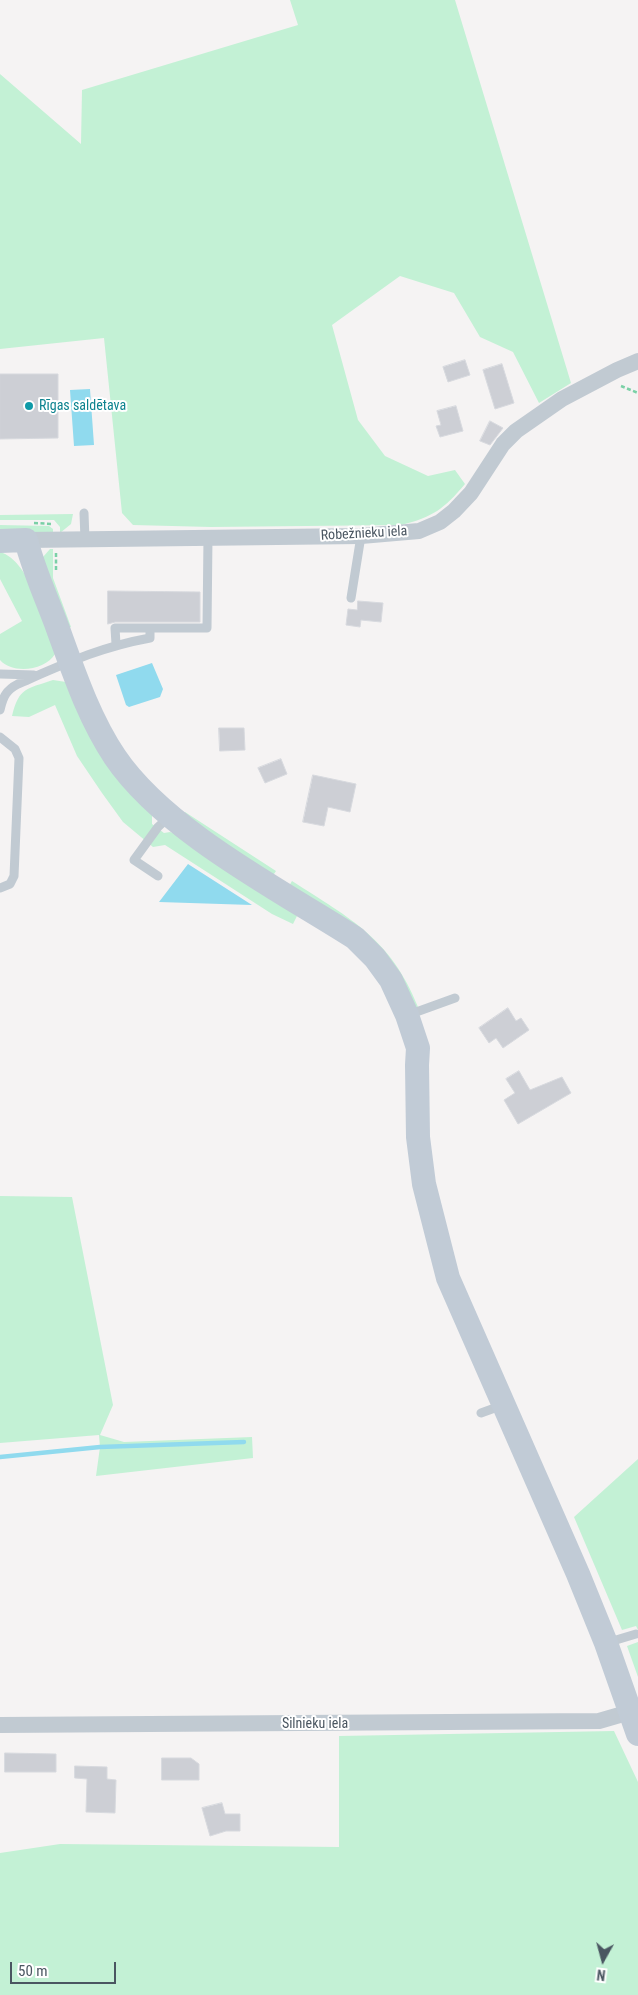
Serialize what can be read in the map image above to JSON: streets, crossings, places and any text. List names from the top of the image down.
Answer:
{
  "streets": {
    "street": ["Robežnieku iela", "Silnieku iela"]
  },
  "places": ["Rīgas saldētava"],
  "scale_bar": "50 m",
  "north": "bottom"
}
